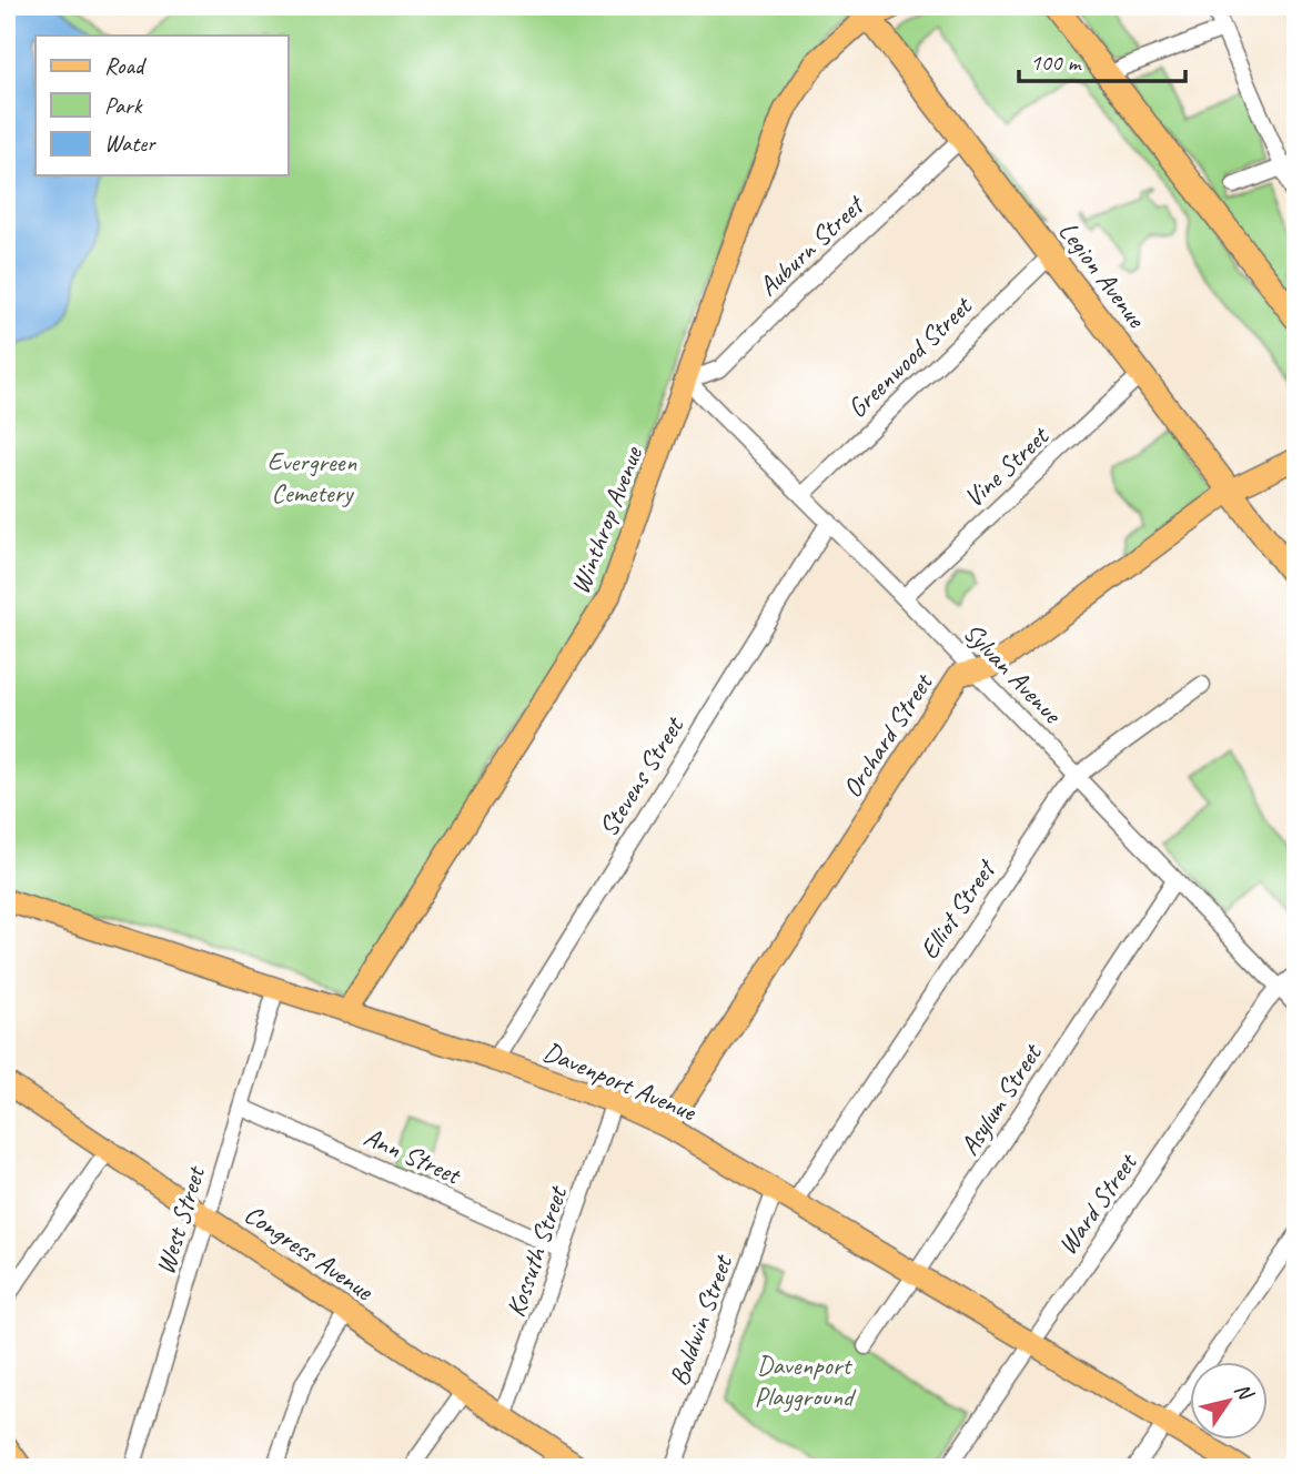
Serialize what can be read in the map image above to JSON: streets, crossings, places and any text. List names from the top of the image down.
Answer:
{
  "streets": {
    "highway": ["Legion Avenue"],
    "main road": [
      "Winthrop Avenue",
      "Orchard Street",
      "Davenport Avenue",
      "Congress Avenue"
    ],
    "street": [
      "Auburn Street",
      "Greenwood Street",
      "Vine Street",
      "Sylvan Avenue",
      "Stevens Street",
      "Elliot Street",
      "Asylum Street",
      "Ann Street",
      "Ward Street",
      "West Street",
      "Kossuth Street",
      "Baldwin Street"
    ]
  },
  "crossings": [
    ["Auburn Street", "Legion Avenue"],
    ["Auburn Street", "Winthrop Avenue"],
    ["Auburn Street", "Sylvan Avenue"],
    ["Legion Avenue", "Greenwood Street"],
    ["Legion Avenue", "Vine Street"],
    ["Legion Avenue", "Winthrop Avenue"],
    ["Legion Avenue", "Orchard Street"],
    ["Greenwood Street", "Sylvan Avenue"],
    ["Vine Street", "Sylvan Avenue"],
    ["Winthrop Avenue", "Sylvan Avenue"],
    ["Winthrop Avenue", "Davenport Avenue"],
    ["Sylvan Avenue", "Orchard Street"],
    ["Sylvan Avenue", "Stevens Street"],
    ["Sylvan Avenue", "Elliot Street"],
    ["Sylvan Avenue", "Asylum Street"],
    ["Sylvan Avenue", "Ward Street"],
    ["Orchard Street", "Davenport Avenue"],
    ["Stevens Street", "Davenport Avenue"],
    ["Elliot Street", "Davenport Avenue"],
    ["Davenport Avenue", "Asylum Street"],
    ["Davenport Avenue", "Ward Street"],
    ["Davenport Avenue", "West Street"],
    ["Davenport Avenue", "Kossuth Street"],
    ["Davenport Avenue", "Baldwin Street"],
    ["Ann Street", "West Street"],
    ["Ann Street", "Kossuth Street"],
    ["West Street", "Congress Avenue"],
    ["Congress Avenue", "Kossuth Street"]
  ],
  "parks": ["Evergreen Cemetery", "Davenport Playground"],
  "legend": ["Road", "Park", "Water"],
  "scale_bar": "100 m",
  "north": "top right"
}
